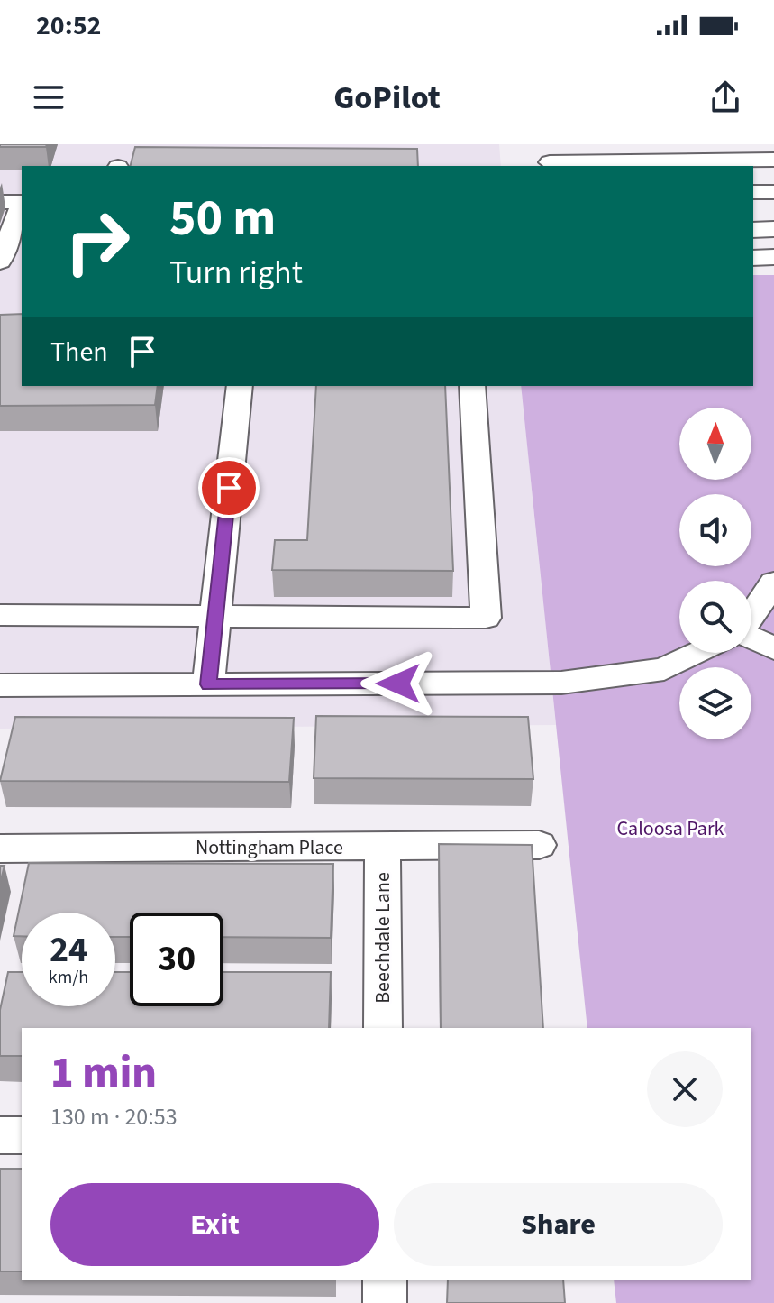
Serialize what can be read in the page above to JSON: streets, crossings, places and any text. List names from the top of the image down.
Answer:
{
  "streets": {
    "street": ["Nottingham Place", "Beechdale Lane"]
  },
  "crossings": [
    ["Nottingham Place", "Beechdale Lane"]
  ],
  "parks": ["Caloosa Park"],
  "north": "top",
  "page": {
    "status": "20:52",
    "header": "GoPilot",
    "turn": ["50 m", "Turn right"],
    "then": "Then",
    "speed": "24 km/h",
    "limit": "30",
    "heading": ["1 min", "130 m · 20:53"],
    "buttons": ["Exit", "Share"]
  }
}
